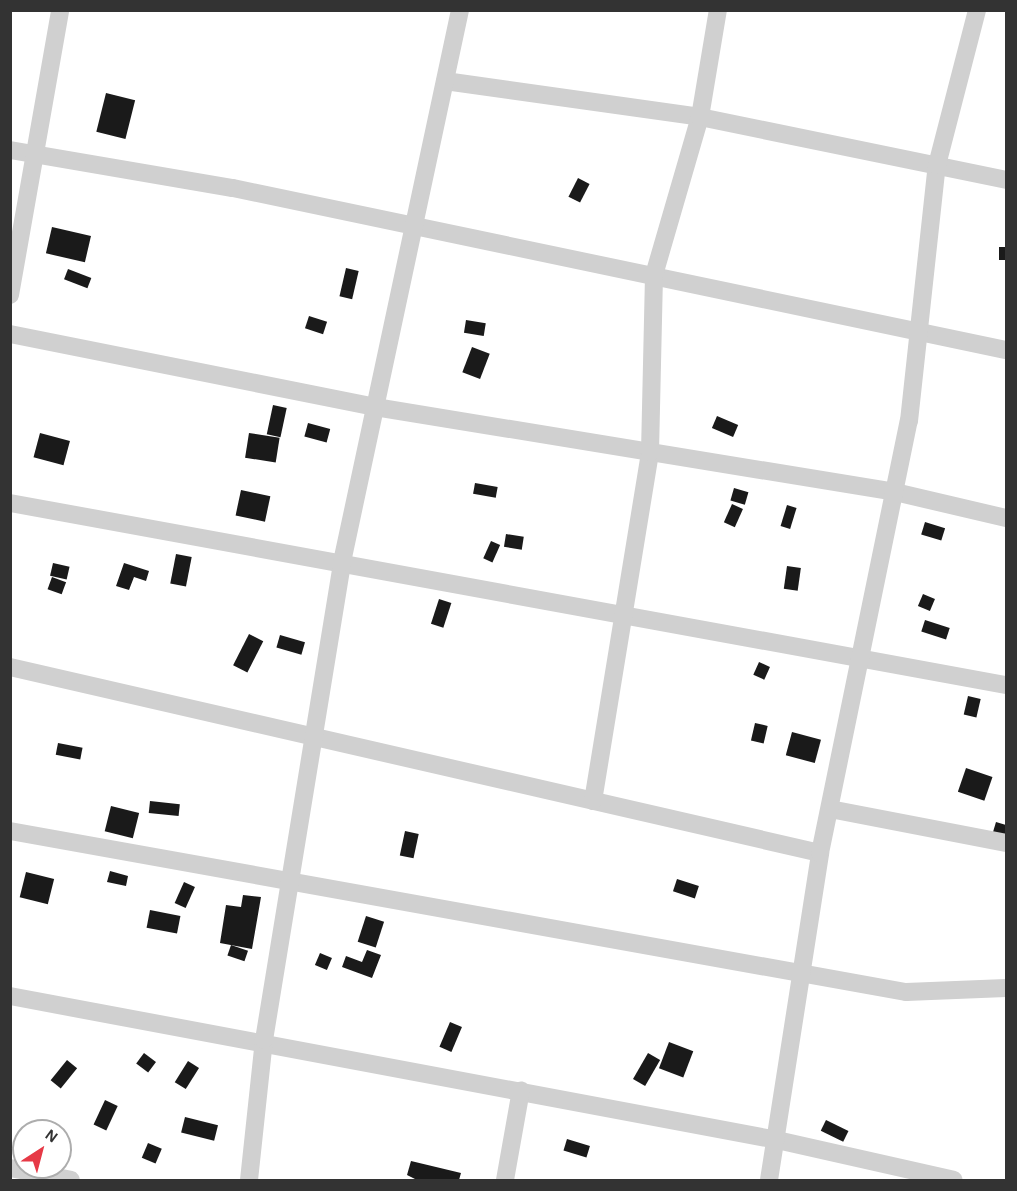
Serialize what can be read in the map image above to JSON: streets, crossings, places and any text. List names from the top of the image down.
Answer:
{
  "north": "top right"
}
